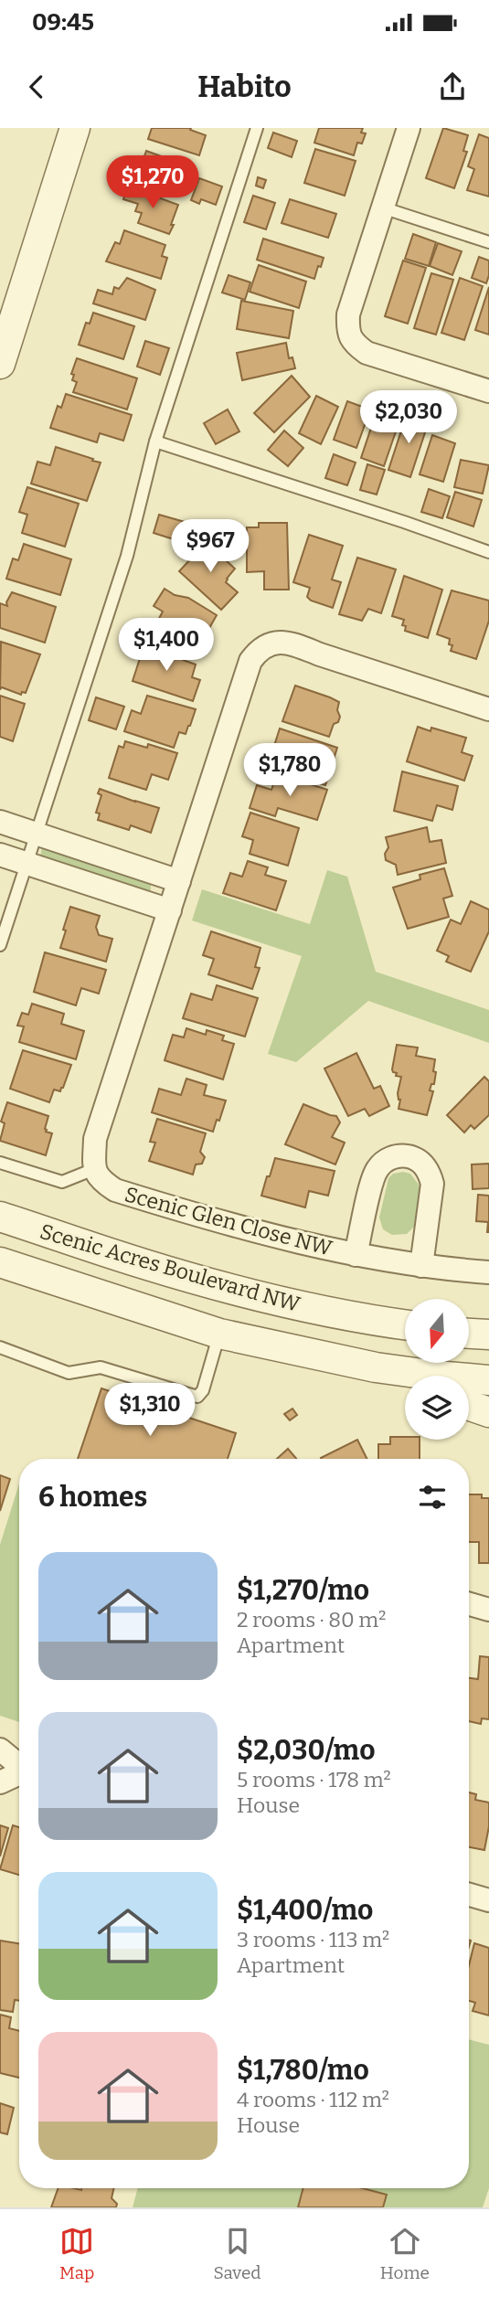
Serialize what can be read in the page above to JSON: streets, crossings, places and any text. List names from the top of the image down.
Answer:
{
  "streets": {
    "street": ["Scenic Glen Close NW", "Scenic Acres Boulevard NW"]
  },
  "north": "bottom",
  "page": {
    "status": "09:45",
    "header": "Habito",
    "price": [
      "$1,270",
      "$2,030",
      "$967",
      "$1,400",
      "$1,780",
      "$1,310"
    ],
    "heading": "6 homes",
    "list": [
      {
        "name": "$1,270/mo",
        "note": "2 rooms · 80 m² · Apartment"
      },
      {
        "name": "$2,030/mo",
        "note": "5 rooms · 178 m² · House"
      },
      {
        "name": "$1,400/mo",
        "note": "3 rooms · 113 m² · Apartment"
      },
      {
        "name": "$1,780/mo",
        "note": "4 rooms · 112 m² · House"
      }
    ],
    "tabs": ["Map", "Saved", "Home"]
  }
}
